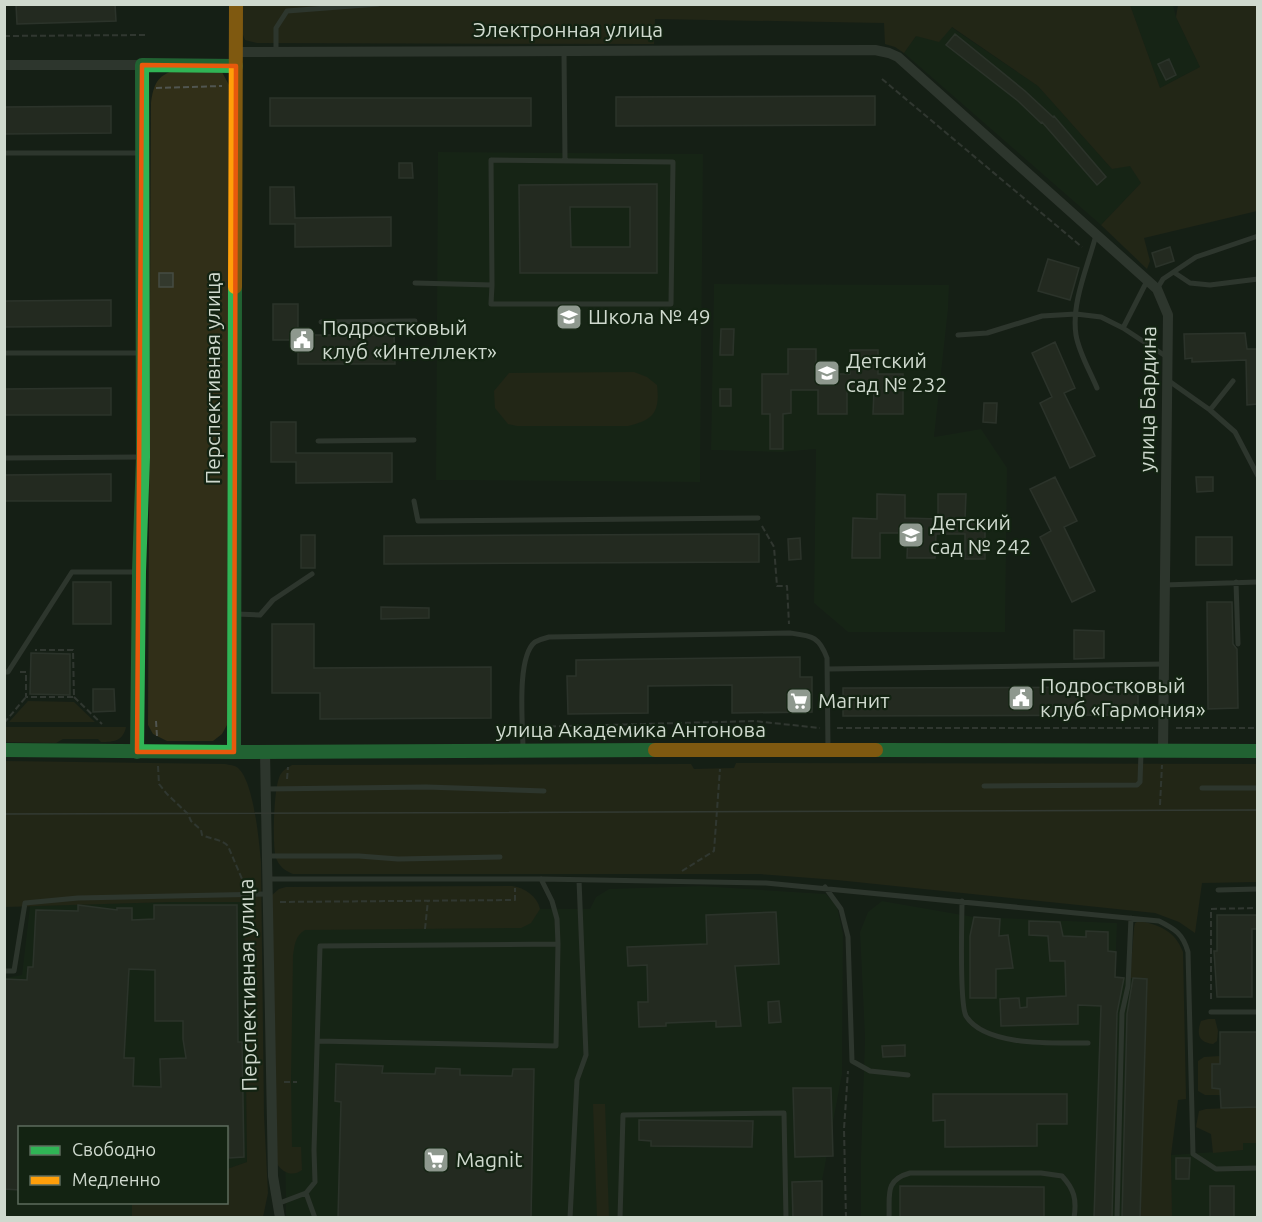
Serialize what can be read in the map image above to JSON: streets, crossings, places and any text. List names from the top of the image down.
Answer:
{
  "streets": {
    "street": [
      "Электронная улица",
      "Перспективная улица",
      "улица Бардина",
      "улица Академика Антонова"
    ]
  },
  "crossings": [
    ["Электронная улица", "Перспективная улица"],
    ["Электронная улица", "улица Бардина"],
    ["Перспективная улица", "улица Академика Антонова"],
    ["улица Бардина", "улица Академика Антонова"]
  ],
  "places": {
    "school or university": ["Школа № 49", "Детский сад № 232", "Детский сад № 242"],
    "public building": ["Подростковый клуб «Интеллект»", "Подростковый клуб «Гармония»"],
    "supermarket": ["Магнит", "Magnit"]
  },
  "legend": ["Свободно", "Медленно"]
}
